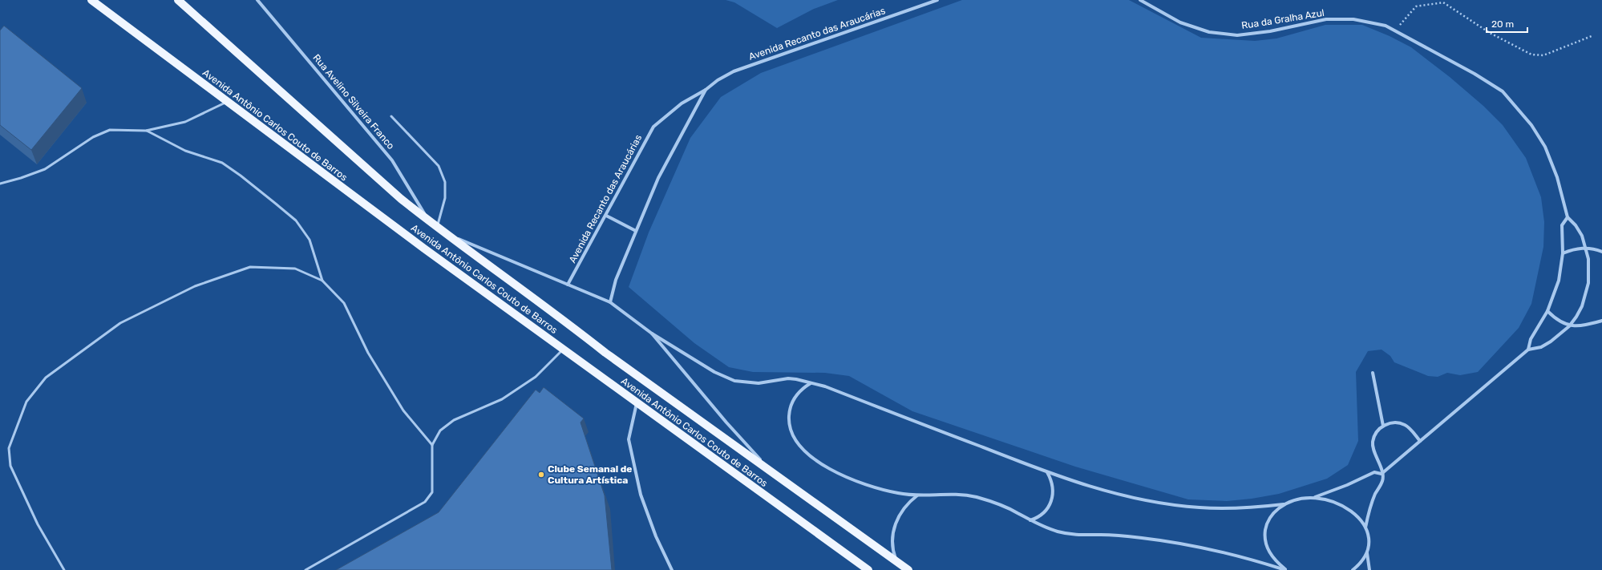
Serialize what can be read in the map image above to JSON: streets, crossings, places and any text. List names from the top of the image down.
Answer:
{
  "streets": {
    "main road": ["Avenida Antônio Carlos Couto de Barros"],
    "street": ["Rua da Gralha Azul", "Avenida Recanto das Araucárias", "Rua Avelino Silveira Franco"]
  },
  "crossings": [
    ["Rua Avelino Silveira Franco", "Avenida Antônio Carlos Couto de Barros"]
  ],
  "places": ["Clube Semanal de Cultura Artística"],
  "scale_bar": "20 m"
}
